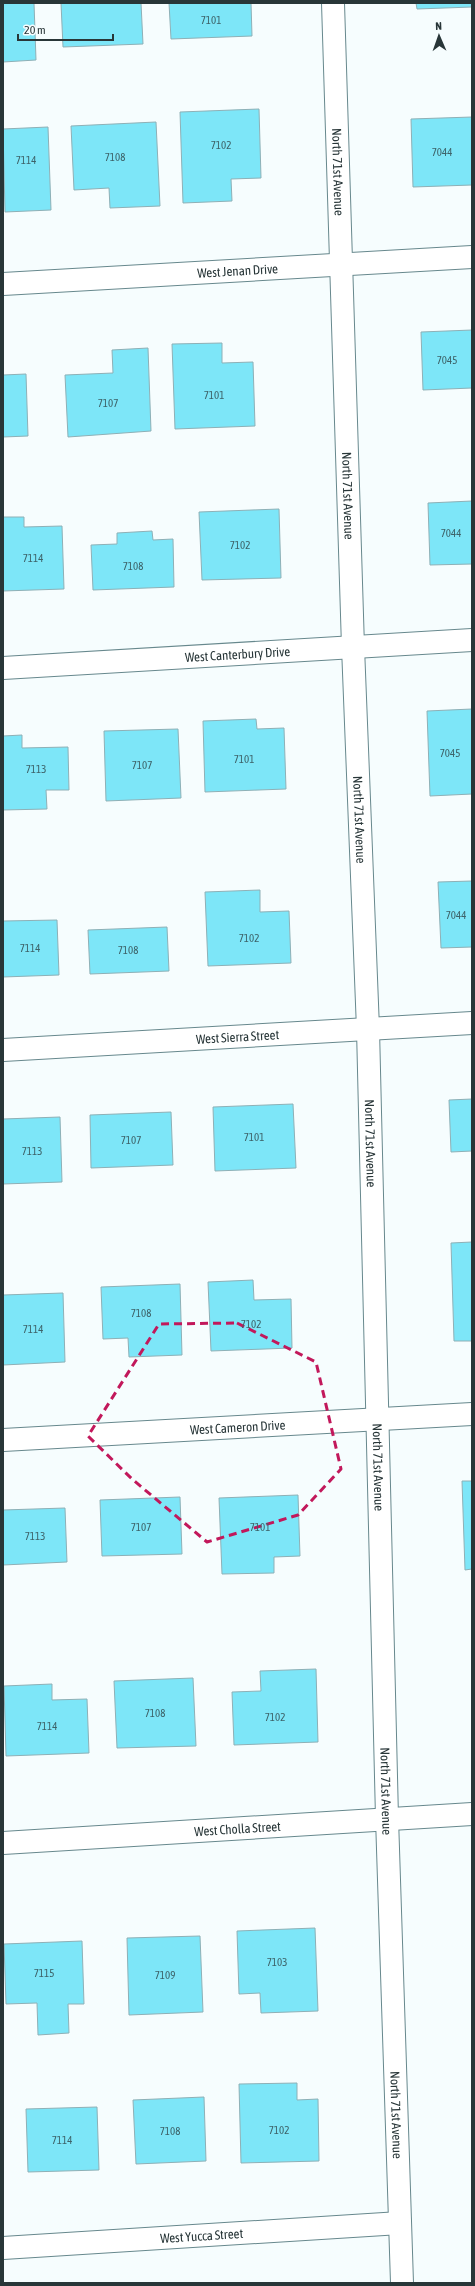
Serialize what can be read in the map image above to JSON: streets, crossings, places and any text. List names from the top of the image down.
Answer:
{
  "streets": {
    "street": [
      "North 71st Avenue",
      "West Jenan Drive",
      "West Canterbury Drive",
      "West Sierra Street",
      "West Cameron Drive",
      "West Cholla Street",
      "West Yucca Street"
    ]
  },
  "crossings": [
    ["North 71st Avenue", "West Jenan Drive"],
    ["North 71st Avenue", "West Canterbury Drive"],
    ["North 71st Avenue", "West Sierra Street"],
    ["North 71st Avenue", "West Cameron Drive"],
    ["North 71st Avenue", "West Cholla Street"],
    ["North 71st Avenue", "West Yucca Street"]
  ],
  "house_numbers": [
    "7101",
    "7102",
    "7044",
    "7108",
    "7114",
    "7045",
    "7101",
    "7107",
    "7044",
    "7102",
    "7114",
    "7108",
    "7045",
    "7101",
    "7107",
    "7113",
    "7044",
    "7102",
    "7114",
    "7108",
    "7101",
    "7107",
    "7113",
    "7108",
    "7102",
    "7114",
    "7107",
    "7101",
    "7113",
    "7108",
    "7102",
    "7114",
    "7103",
    "7115",
    "7109",
    "7102",
    "7108",
    "7114"
  ],
  "scale_bar": "20 m",
  "north": "top"
}
